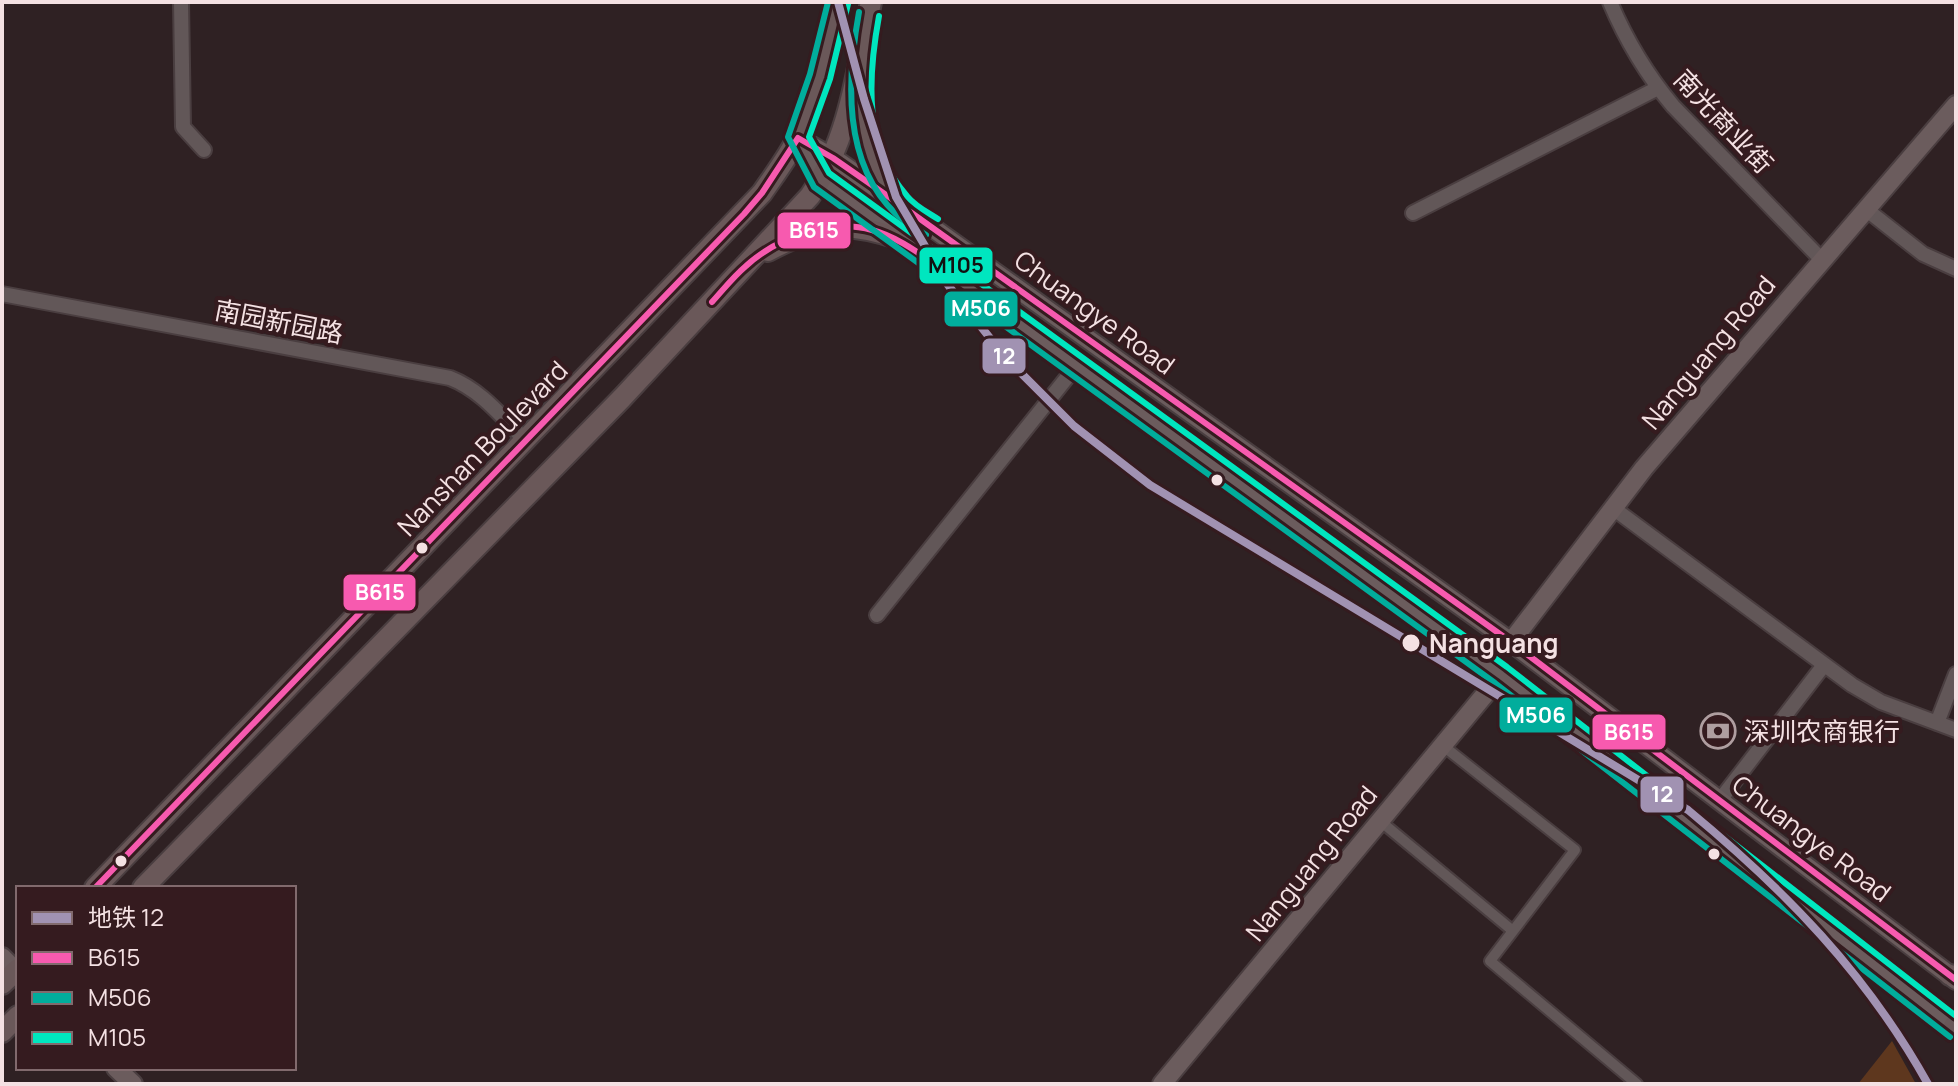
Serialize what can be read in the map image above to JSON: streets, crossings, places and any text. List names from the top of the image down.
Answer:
{
  "streets": {
    "main road": ["Chuangye Road", "Nanguang Road", "Nanshan Boulevard"],
    "street": ["南光商业街", "南园新园路"]
  },
  "crossings": [
    ["南光商业街", "Nanguang Road"],
    ["Chuangye Road", "Nanguang Road"],
    ["Chuangye Road", "Nanshan Boulevard"],
    ["南园新园路", "Nanshan Boulevard"]
  ],
  "places": {
    "other": ["Nanguang"],
    "bank": ["深圳农商银行"]
  },
  "lines": [
    "metro line 12",
    "transit line M506",
    "transit line M105",
    "transit line B615"
  ],
  "legend": [
    "地铁 12",
    "B615",
    "M506",
    "M105"
  ]
}
